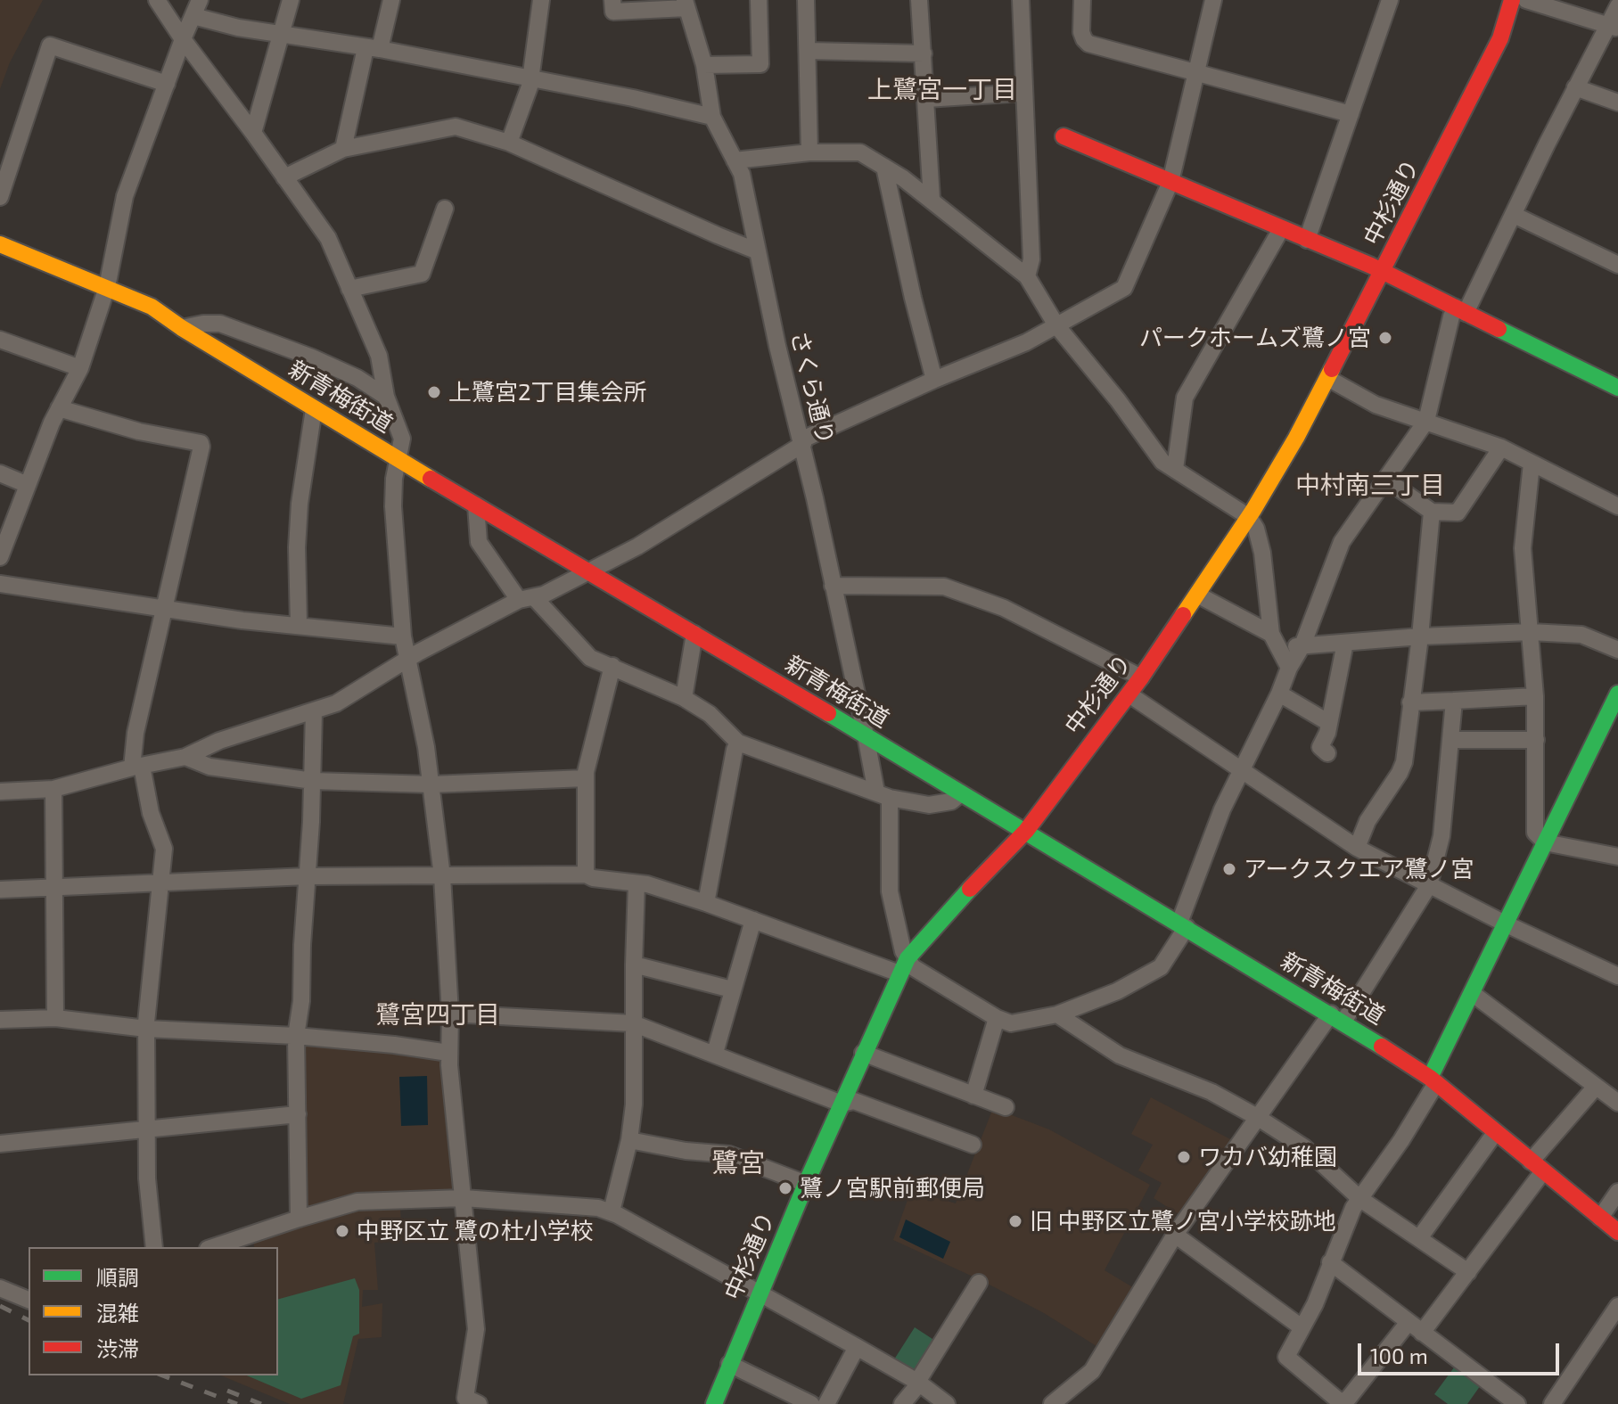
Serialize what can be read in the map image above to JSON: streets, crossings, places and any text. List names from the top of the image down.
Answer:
{
  "streets": {
    "main road": ["中杉通り", "新青梅街道"],
    "street": ["さくら通り"]
  },
  "crossings": [
    ["中杉通り", "さくら通り"],
    ["中杉通り", "新青梅街道"],
    ["さくら通り", "新青梅街道"]
  ],
  "districts": [
    "上鷺宮一丁目",
    "中村南三丁目",
    "鷺宮四丁目",
    "鷺宮"
  ],
  "places": [
    "パークホームズ鷺ノ宮",
    "上鷺宮2丁目集会所",
    "アークスクエア鷺ノ宮",
    "ワカバ幼稚園",
    "鷺ノ宮駅前郵便局",
    "旧 中野区立鷺ノ宮小学校跡地",
    "中野区立 鷺の杜小学校"
  ],
  "legend": ["順調", "混雑", "渋滞"],
  "scale_bar": "100 m"
}
